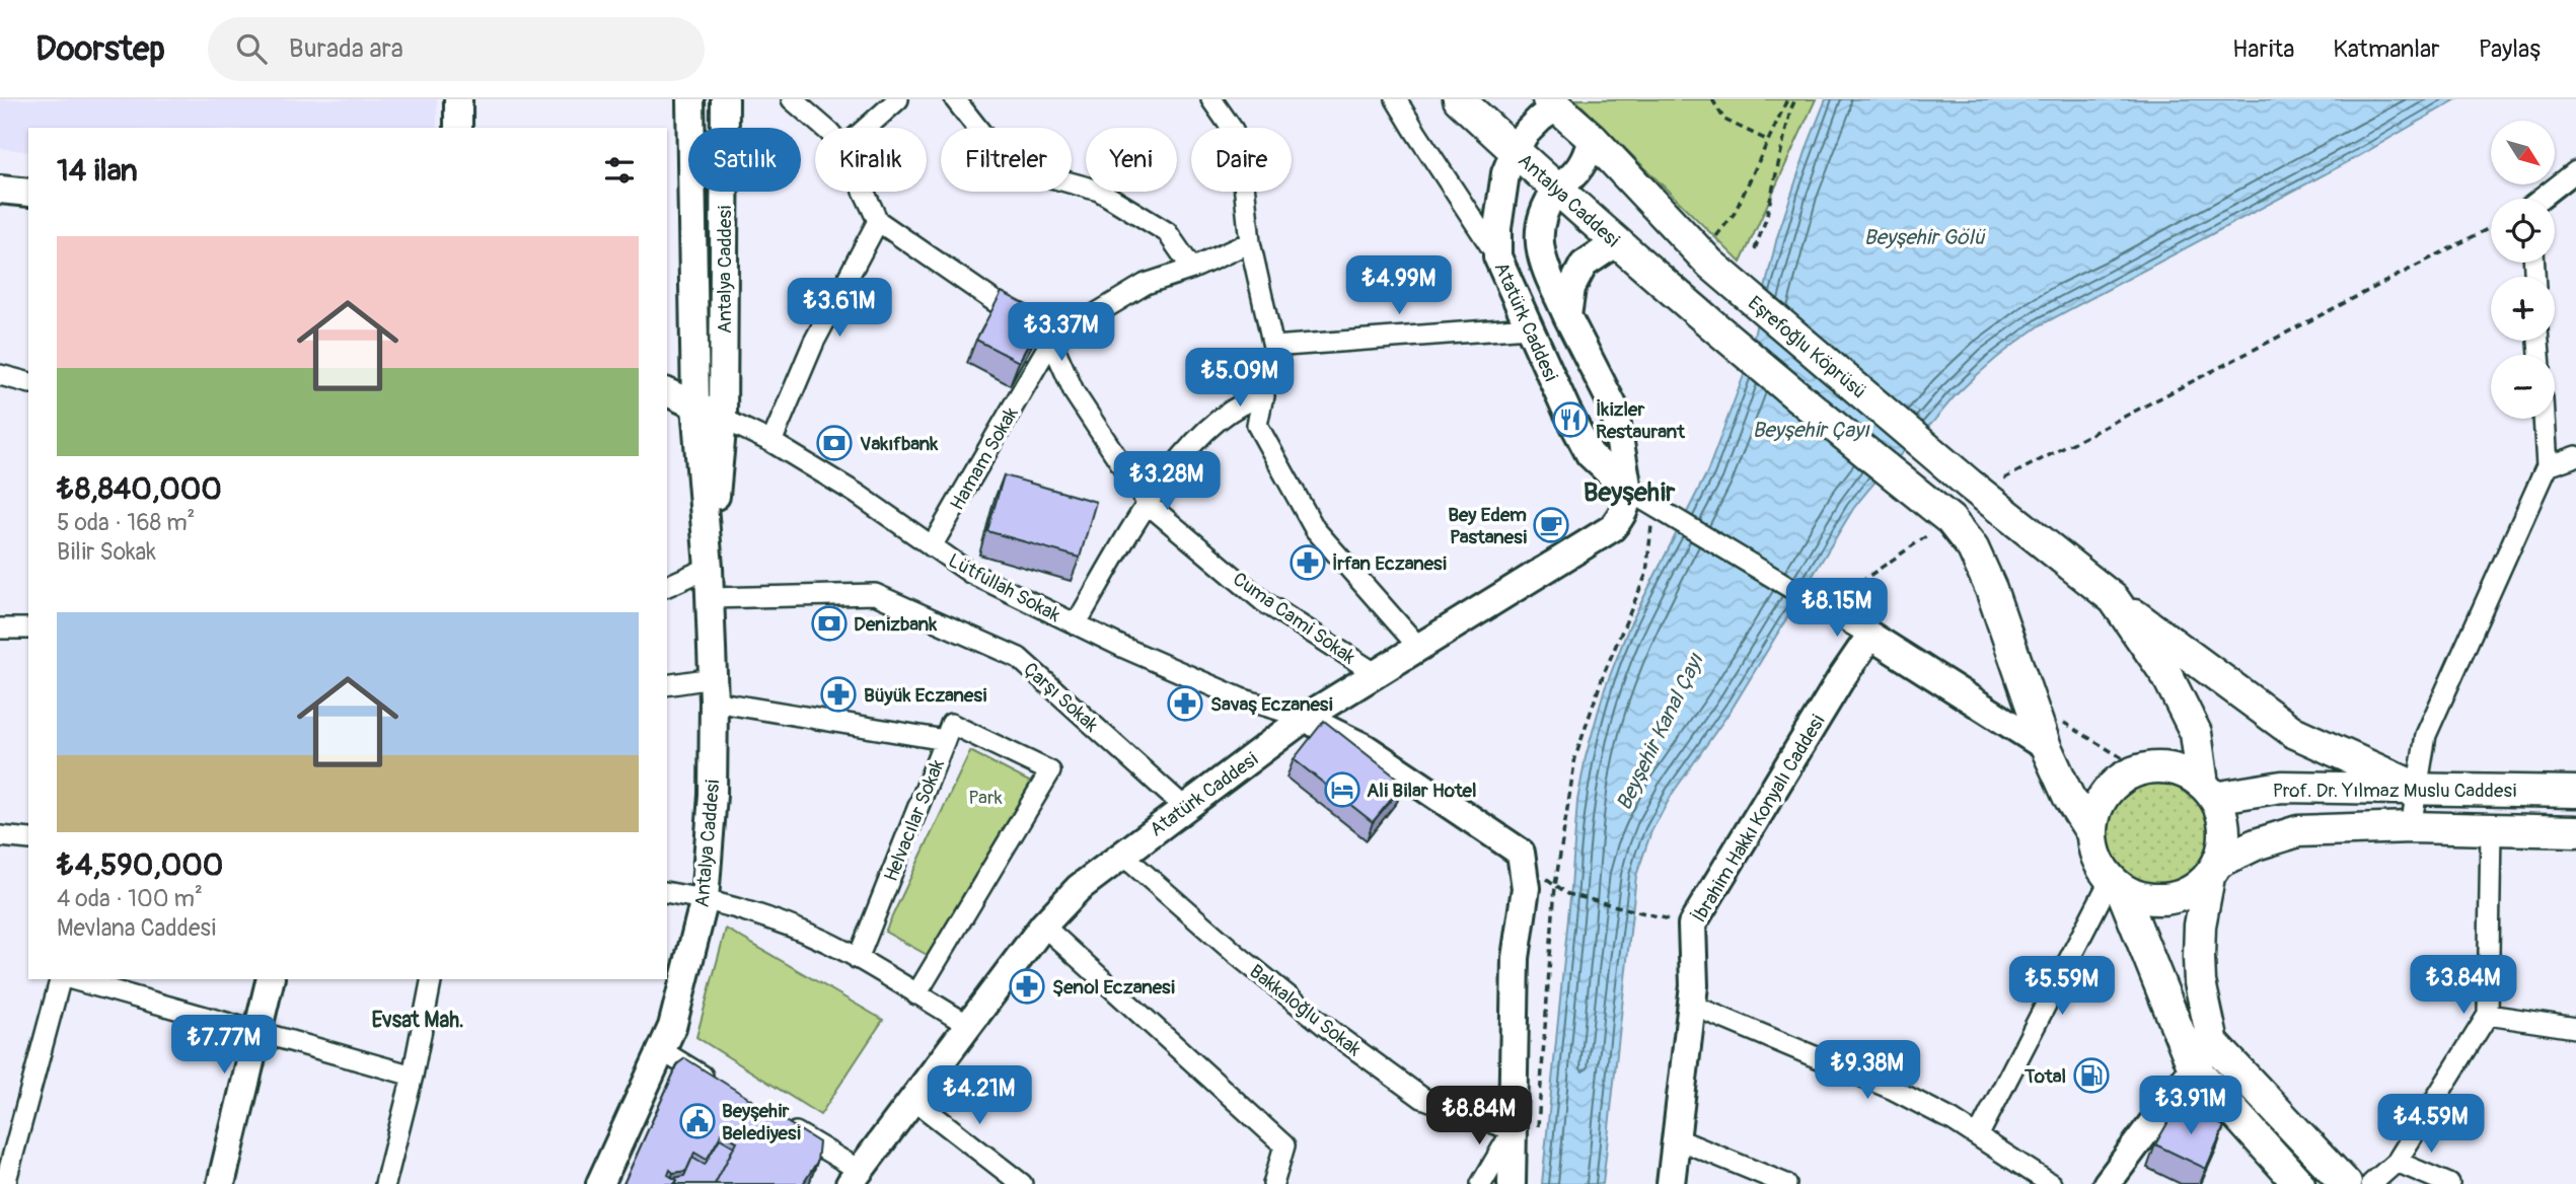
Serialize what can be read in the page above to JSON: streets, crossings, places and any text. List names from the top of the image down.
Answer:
{
  "streets": {
    "main road": [
      "Antalya Caddesi",
      "Atatürk Caddesi",
      "Eşrefoğlu Köprüsü",
      "Prof. Dr. Yılmaz Muslu Caddesi",
      "İbrahim Hakkı Konyalı Caddesi"
    ],
    "street": [
      "Hamam Sokak",
      "Lütfullah Sokak",
      "Cuma Cami Sokak",
      "Çarşı Sokak",
      "Helvacılar Sokak",
      "Bakkaloğlu Sokak"
    ]
  },
  "crossings": [
    ["Antalya Caddesi", "Atatürk Caddesi"],
    ["Antalya Caddesi", "Lütfullah Sokak"],
    ["Antalya Caddesi", "Çarşı Sokak"],
    ["Antalya Caddesi", "Helvacılar Sokak"],
    ["Atatürk Caddesi", "Lütfullah Sokak"],
    ["Atatürk Caddesi", "Cuma Cami Sokak"],
    ["Atatürk Caddesi", "Çarşı Sokak"],
    ["Atatürk Caddesi", "Bakkaloğlu Sokak"],
    ["Hamam Sokak", "Lütfullah Sokak"],
    ["Hamam Sokak", "Cuma Cami Sokak"]
  ],
  "districts": ["Beyşehir", "Evsat Mah."],
  "water": ["Beyşehir Gölü", "Beyşehir Çayı", "Beyşehir Kanal Çayı"],
  "parks": ["Park"],
  "places": {
    "restaurant": ["İkizler Restaurant"],
    "bank": ["Vakıfbank", "Denizbank"],
    "cafe": ["Bey Edem Pastanesi"],
    "pharmacy": [
      "İrfan Eczanesi",
      "Büyük Eczanesi",
      "Savaş Eczanesi",
      "Şenol Eczanesi"
    ],
    "hotel": ["Ali Bilar Hotel"],
    "fuel station": ["Total"],
    "public building": ["Beyşehir Belediyesi"]
  },
  "north": "bottom right",
  "page": {
    "header": "Doorstep",
    "search": "Burada ara",
    "nav": ["Harita", "Katmanlar", "Paylaş"],
    "map_buttons": ["+", "−"],
    "chip": [
      "Satılık",
      "Kiralık",
      "Filtreler",
      "Yeni",
      "Daire"
    ],
    "heading": "14 ilan",
    "list": [
      {
        "name": "₺8,840,000",
        "note": "5 oda · 168 m² · Bilir Sokak"
      },
      {
        "name": "₺4,590,000",
        "note": "4 oda · 100 m² · Mevlana Caddesi"
      }
    ],
    "price": [
      "₺4.99M",
      "₺3.61M",
      "₺3.37M",
      "₺5.09M",
      "₺3.28M",
      "₺8.15M",
      "₺3.84M",
      "₺5.59M",
      "₺7.77M",
      "₺9.38M",
      "₺4.21M",
      "₺3.91M",
      "₺8.84M",
      "₺4.59M"
    ]
  }
}
